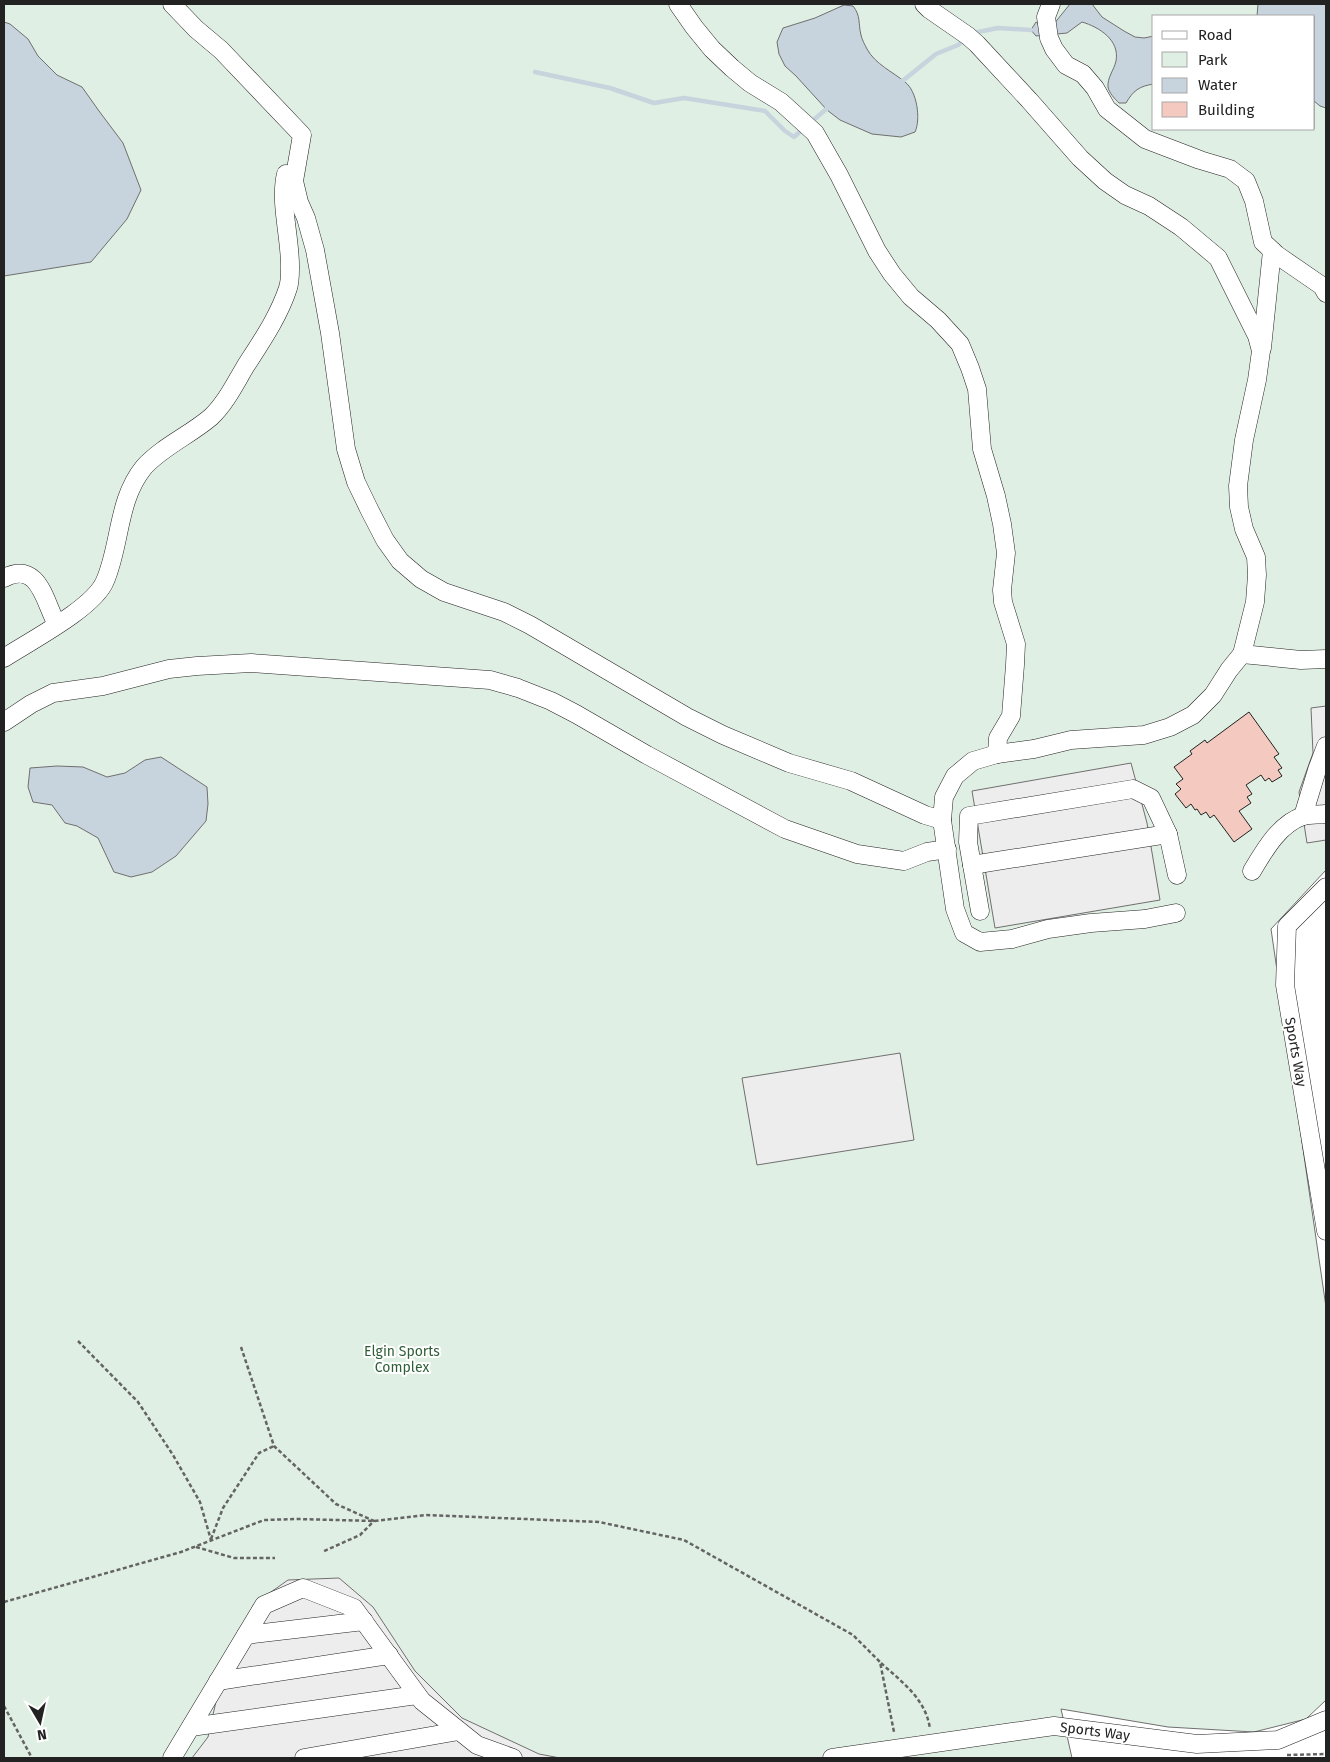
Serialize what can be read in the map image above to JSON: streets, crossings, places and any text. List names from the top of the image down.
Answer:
{
  "streets": {
    "street": ["Sports Way"]
  },
  "parks": ["Elgin Sports Complex"],
  "legend": [
    "Road",
    "Park",
    "Water",
    "Building"
  ],
  "north": "bottom"
}
